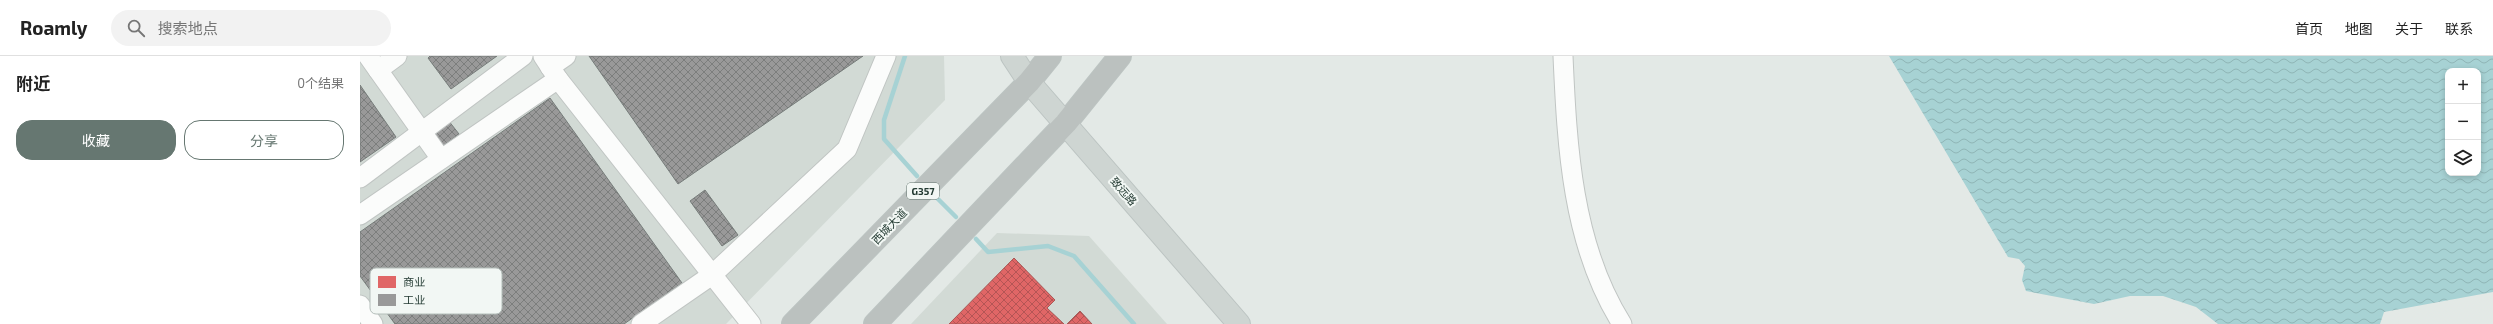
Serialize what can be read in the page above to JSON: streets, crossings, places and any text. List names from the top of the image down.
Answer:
{
  "streets": {
    "highway": ["G357", "西城大道"],
    "main road": ["致远路"]
  },
  "crossings": [
    ["致远路", "西城大道"]
  ],
  "legend": ["商业", "工业"],
  "page": {
    "header": "Roamly",
    "search": "搜索地点",
    "nav": [
      "首页",
      "地图",
      "关于",
      "联系"
    ],
    "heading": ["附近", "0个结果"],
    "map_buttons": ["+", "−"],
    "buttons": ["收藏", "分享"]
  }
}
